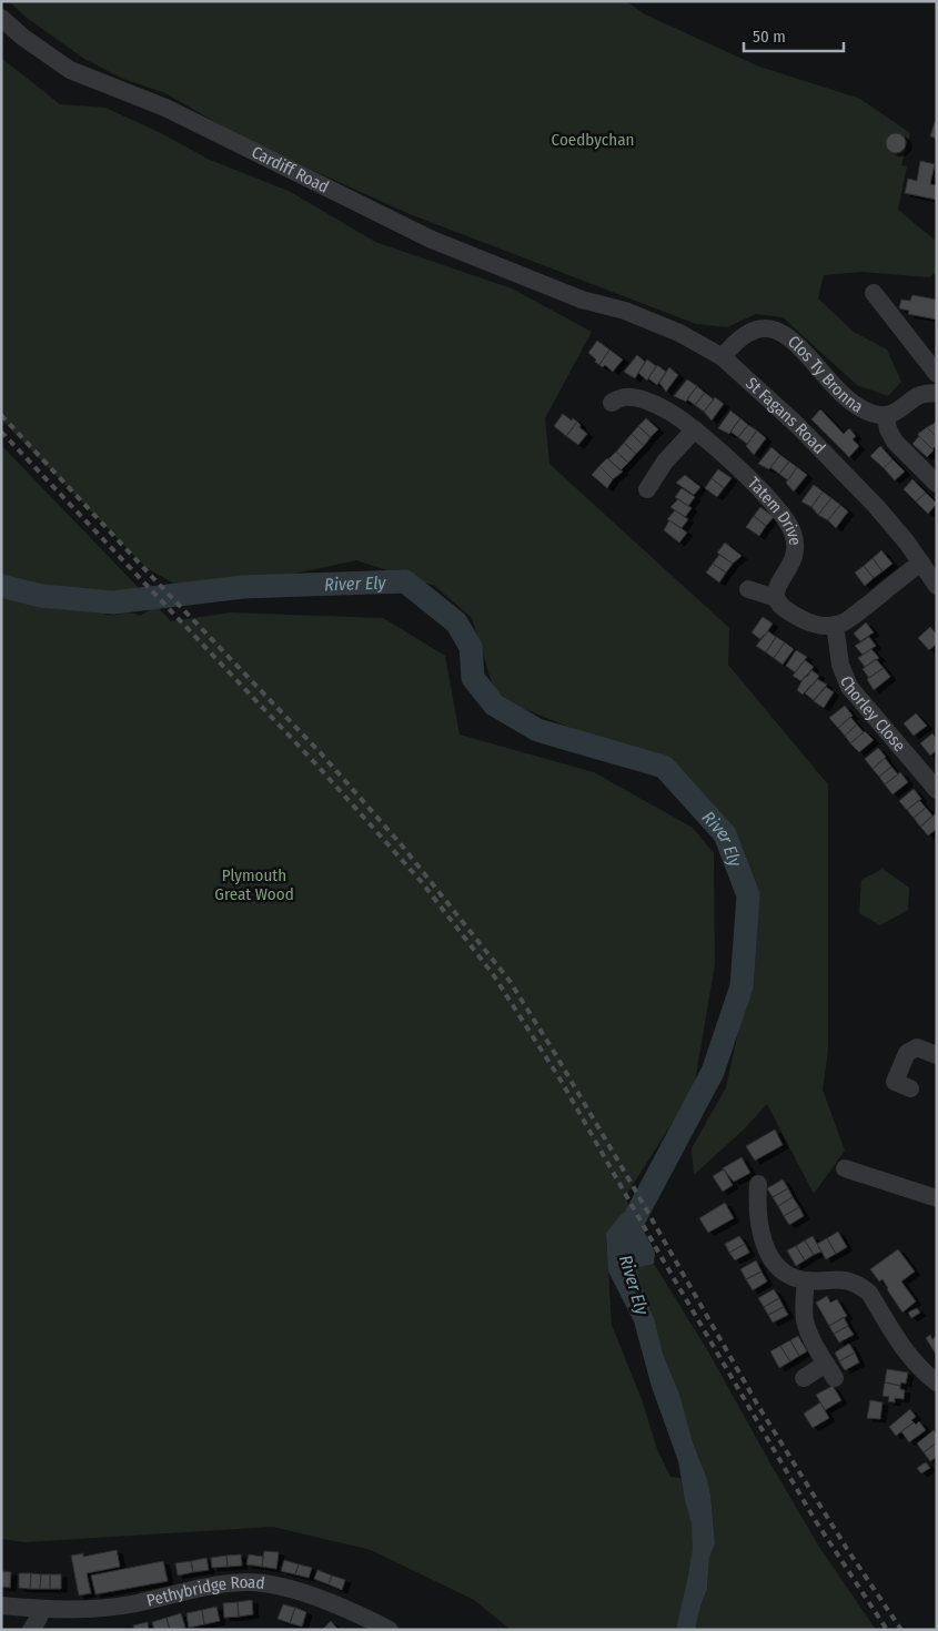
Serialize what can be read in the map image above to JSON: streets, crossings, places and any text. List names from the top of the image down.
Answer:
{
  "streets": {
    "street": [
      "Cardiff Road",
      "Clos Ty Bronna",
      "St Fagans Road",
      "Tatem Drive",
      "Chorley Close",
      "Pethybridge Road"
    ]
  },
  "crossings": [
    ["Cardiff Road", "St Fagans Road"],
    ["Clos Ty Bronna", "St Fagans Road"]
  ],
  "water": ["River Ely"],
  "parks": ["Coedbychan", "Plymouth Great Wood"],
  "scale_bar": "50 m"
}
